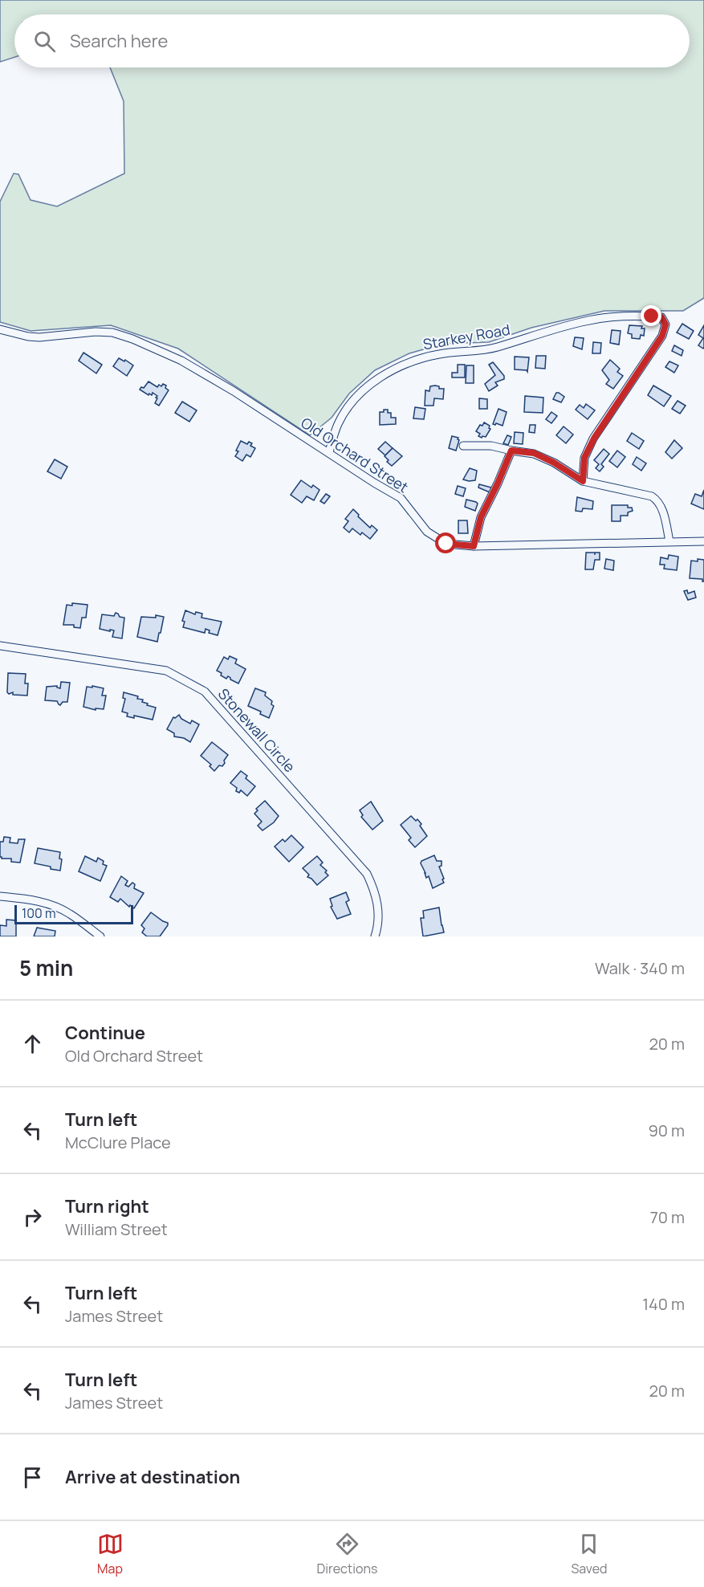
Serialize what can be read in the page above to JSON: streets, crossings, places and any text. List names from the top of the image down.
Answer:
{
  "streets": {
    "street": ["Starkey Road", "Old Orchard Street", "Stonewall Circle"]
  },
  "crossings": [
    ["Starkey Road", "Old Orchard Street"]
  ],
  "scale_bar": "100 m",
  "page": {
    "search": "Search here",
    "scale": "100 m",
    "heading": ["5 min", "Walk · 340 m"],
    "list": [
      ["Continue", "Old Orchard Street", "20 m"],
      ["Turn left", "McClure Place", "90 m"],
      ["Turn right", "William Street", "70 m"],
      ["Turn left", "James Street", "140 m"],
      ["Turn left", "James Street", "20 m"],
      "Arrive at destination"
    ],
    "nav": ["Map", "Directions", "Saved"]
  }
}
